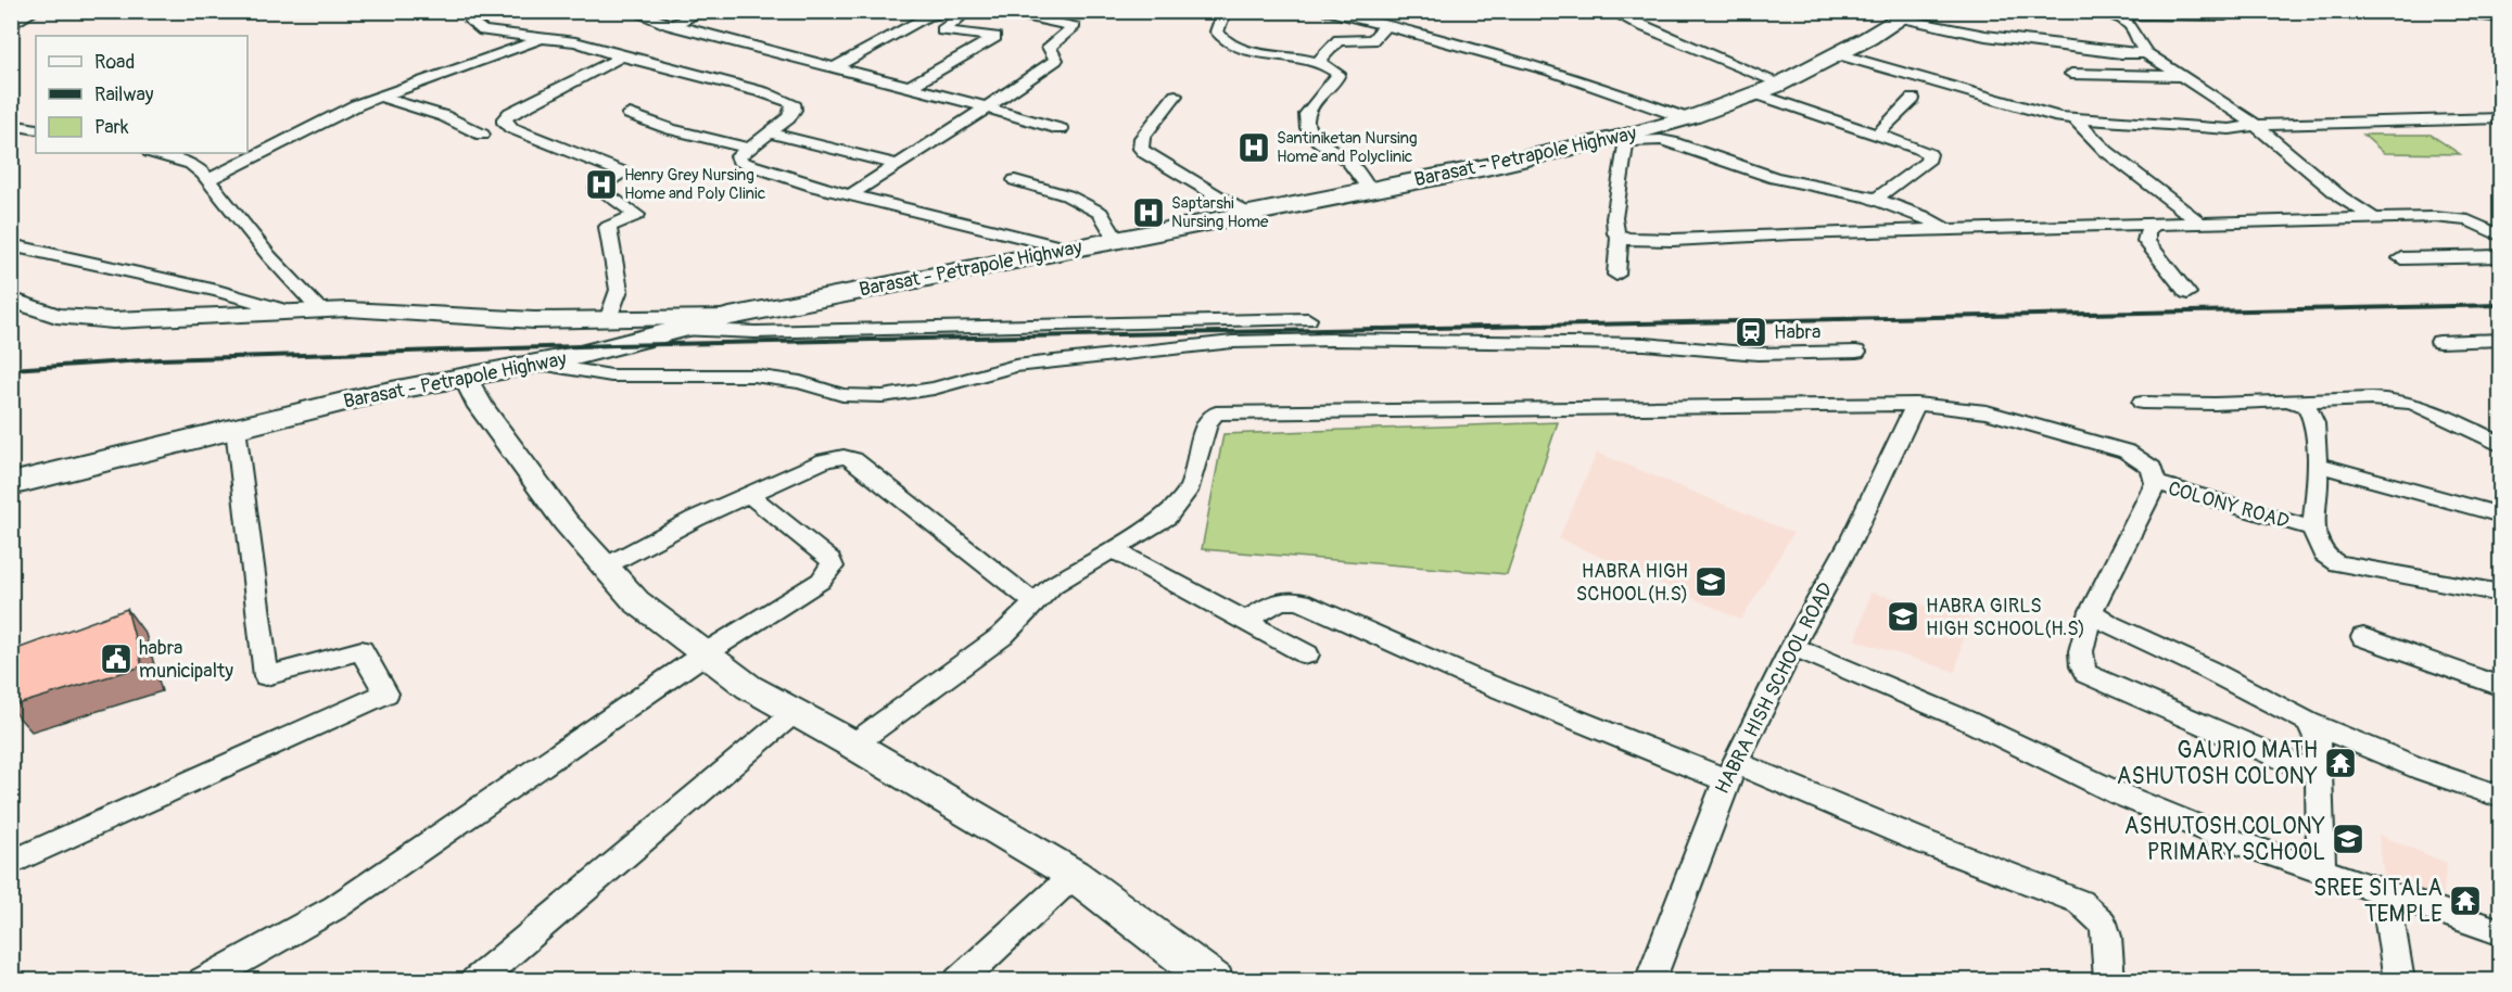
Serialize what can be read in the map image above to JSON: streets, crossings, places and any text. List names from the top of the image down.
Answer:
{
  "streets": {
    "highway": ["Barasat - Petrapole Highway"],
    "street": ["COLONY ROAD", "HABRA HISH SCHOOL ROAD"]
  },
  "crossings": [
    ["COLONY ROAD", "HABRA HISH SCHOOL ROAD"]
  ],
  "places": {
    "hospital": ["Santiniketan Nursing Home and Polyclinic", "Henry Grey Nursing Home and Poly Clinic", "Saptarshi Nursing Home"],
    "station": ["Habra"],
    "school or university": ["HABRA HIGH SCHOOL(H.S)", "HABRA GIRLS HIGH SCHOOL(H.S)", "ASHUTOSH COLONY PRIMARY SCHOOL"],
    "public building": ["habra municipalty"],
    "temple": ["GAURIO MATH ASHUTOSH COLONY", "SREE SITALA TEMPLE"]
  },
  "legend": ["Road", "Railway", "Park"]
}
